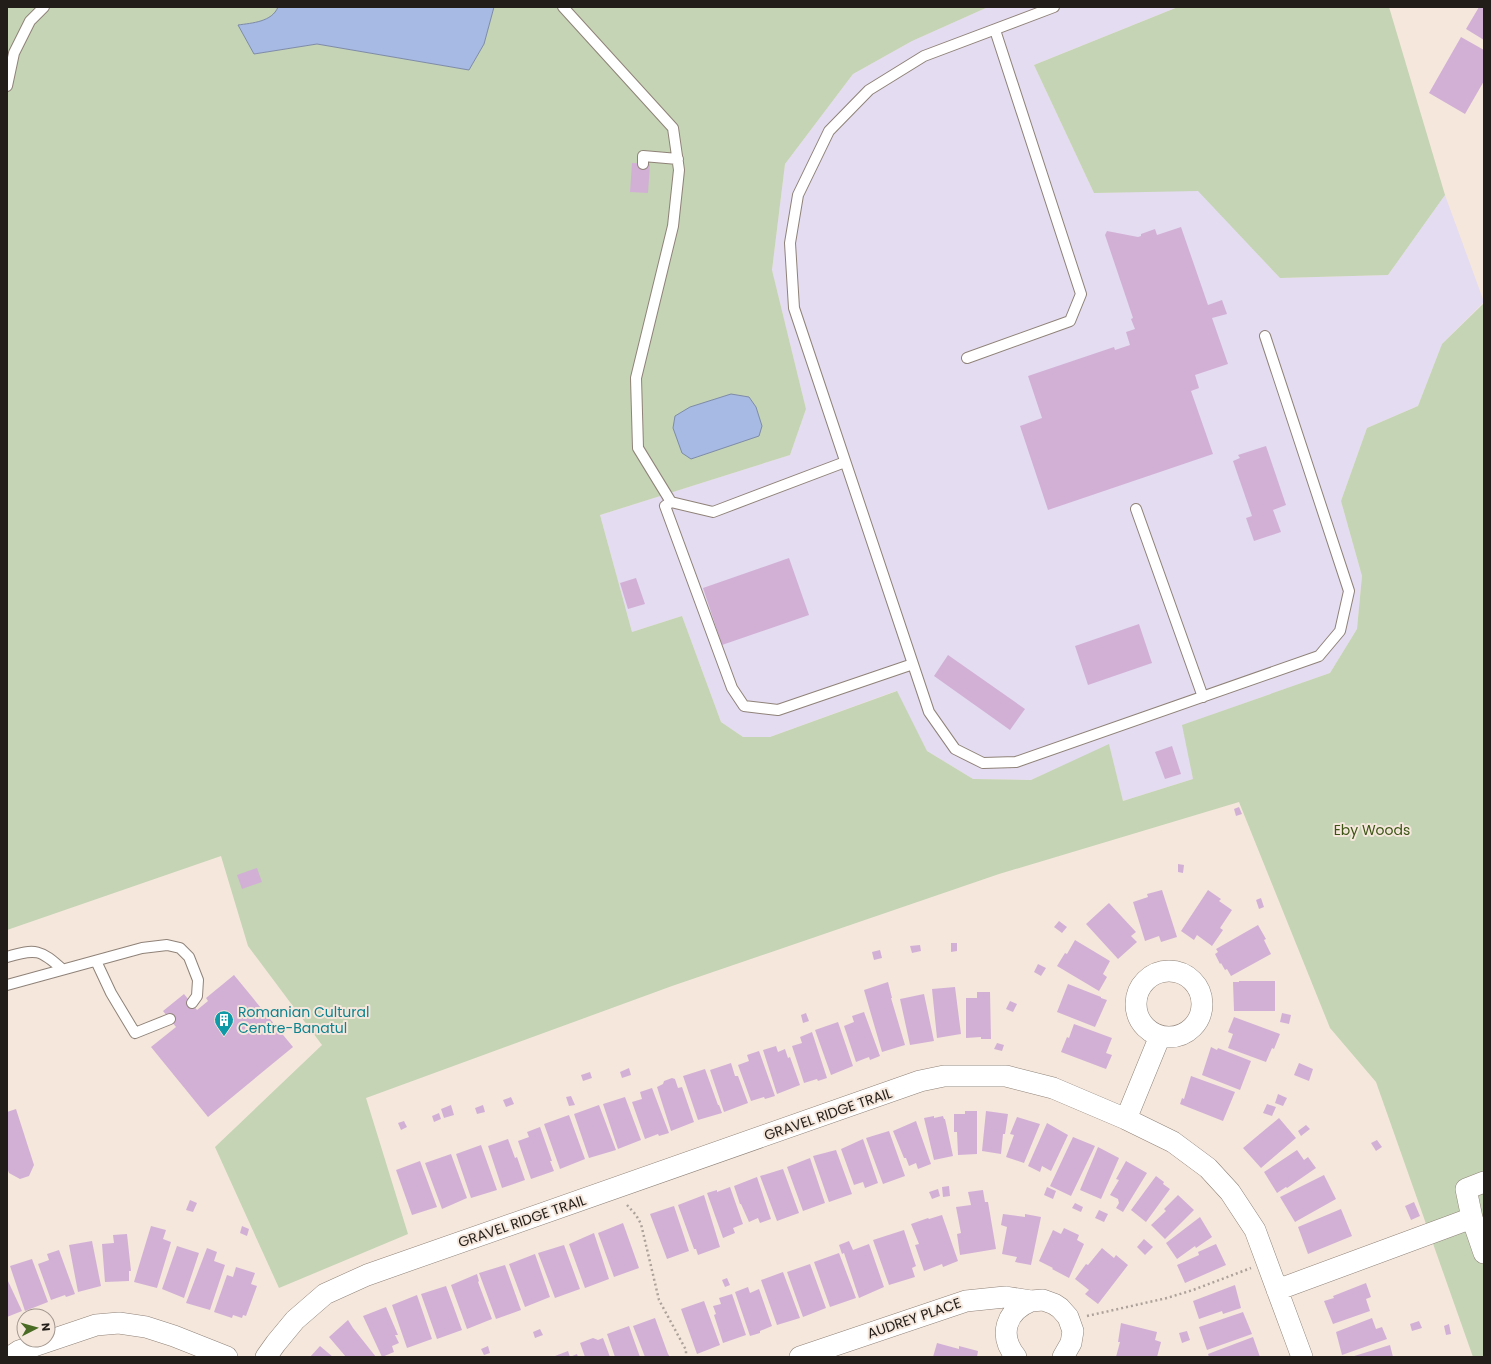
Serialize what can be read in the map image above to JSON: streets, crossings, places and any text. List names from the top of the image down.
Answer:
{
  "streets": {
    "street": ["GRAVEL RIDGE TRAIL", "AUDREY PLACE"]
  },
  "parks": ["Eby Woods"],
  "places": {
    "building": ["Romanian Cultural Centre-Banatul"]
  },
  "north": "right"
}
